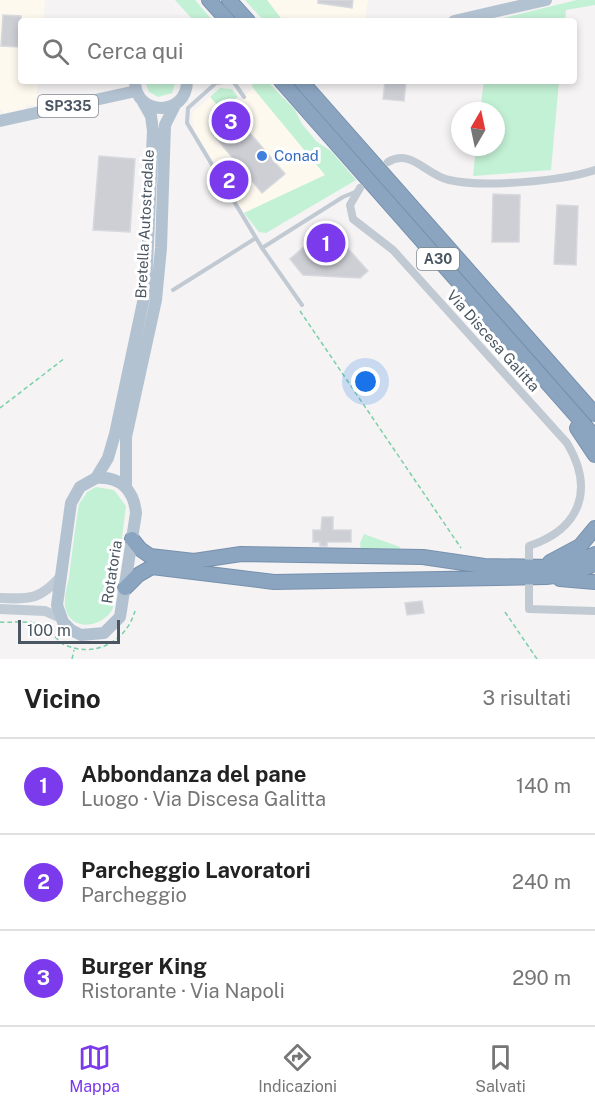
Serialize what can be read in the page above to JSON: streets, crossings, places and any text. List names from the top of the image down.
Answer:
{
  "streets": {
    "highway": ["A30"],
    "main road": ["SP335", "Bretella Autostradale", "Rotatoria"],
    "street": ["Via Discesa Galitta"]
  },
  "crossings": [
    ["SP335", "Bretella Autostradale"],
    ["Bretella Autostradale", "Rotatoria"]
  ],
  "places": ["Conad"],
  "scale_bar": "100 m",
  "north": "top",
  "page": {
    "search": "Cerca qui",
    "pins": ["3", "2", "1"],
    "scale": "100 m",
    "heading": ["Vicino", "3 risultati"],
    "list": [
      {
        "mark": "1",
        "name": "Abbondanza del pane",
        "note": "Luogo · Via Discesa Galitta",
        "value": "140 m"
      },
      {
        "mark": "2",
        "name": "Parcheggio Lavoratori",
        "note": "Parcheggio",
        "value": "240 m"
      },
      {
        "mark": "3",
        "name": "Burger King",
        "note": "Ristorante · Via Napoli",
        "value": "290 m"
      }
    ],
    "nav": ["Mappa", "Indicazioni", "Salvati"]
  }
}
